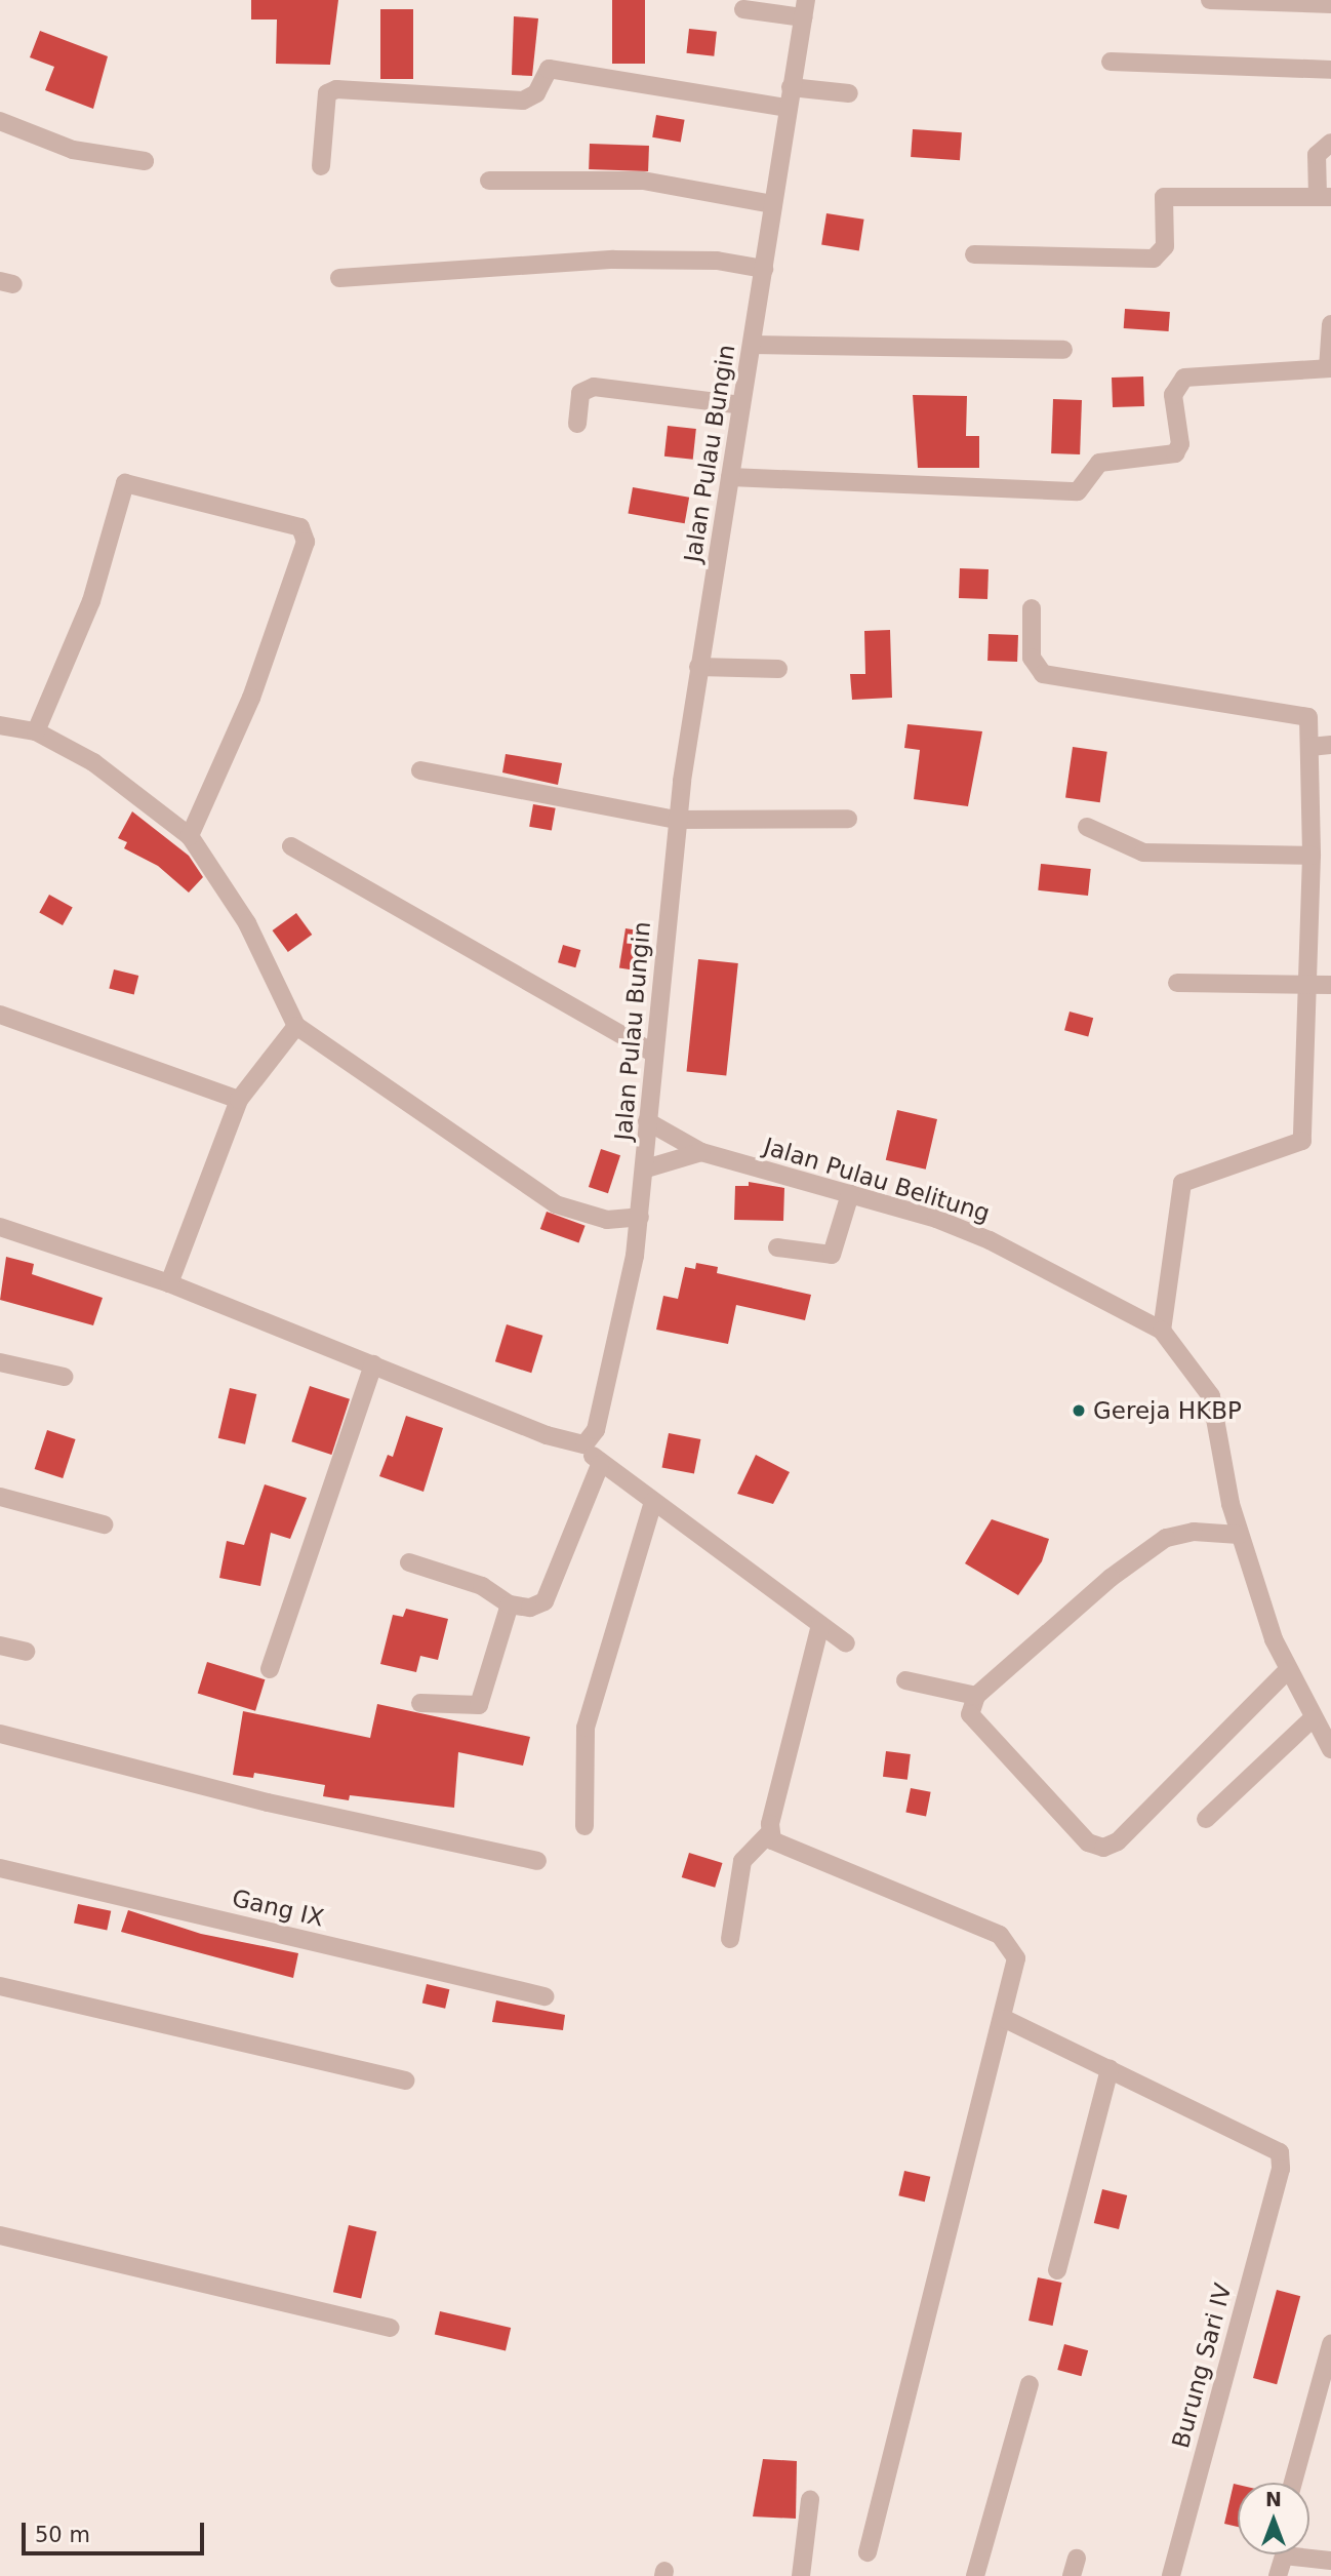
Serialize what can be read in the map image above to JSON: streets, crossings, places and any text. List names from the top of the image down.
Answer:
{
  "streets": {
    "street": [
      "Jalan Pulau Bungin",
      "Jalan Pulau Belitung",
      "Gang IX",
      "Burung Sari IV"
    ]
  },
  "crossings": [
    ["Jalan Pulau Bungin", "Jalan Pulau Belitung"]
  ],
  "places": ["Gereja HKBP"],
  "scale_bar": "50 m",
  "north": "top"
}
